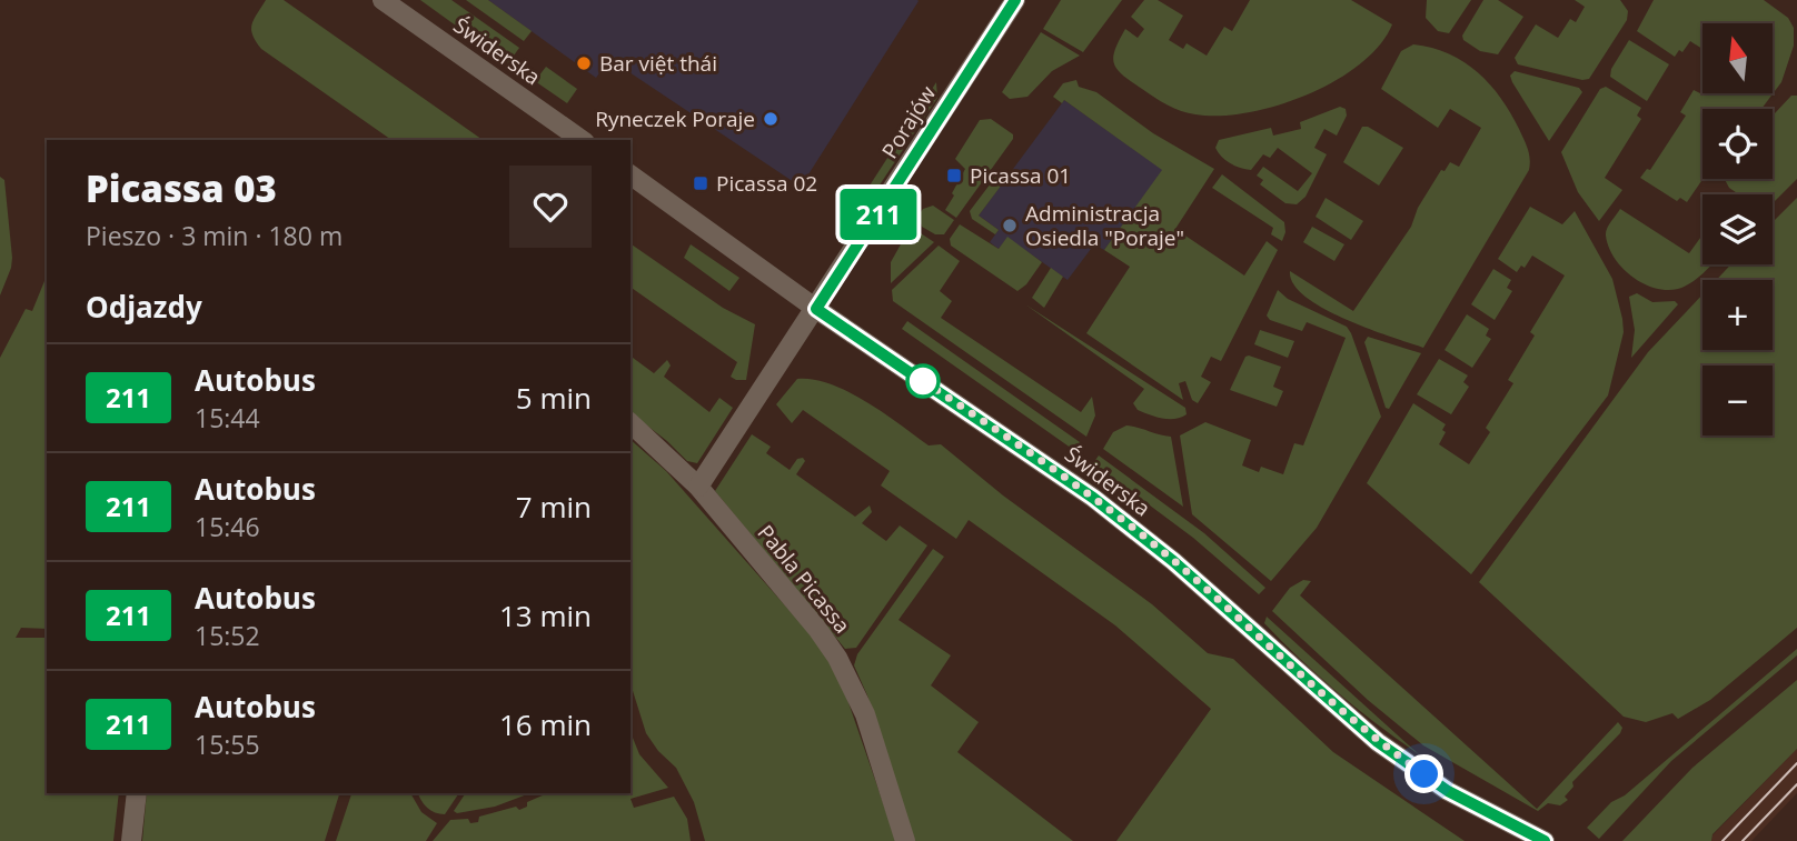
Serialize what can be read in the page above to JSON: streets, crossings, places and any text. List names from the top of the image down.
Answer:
{
  "streets": {
    "street": ["Świderska", "Porajów", "Pabla Picassa"]
  },
  "crossings": [
    ["Świderska", "Porajów"]
  ],
  "places": {
    "other": ["Bar việt thái", "Ryneczek Poraje", "Administracja Osiedla \"Poraje\""],
    "transit": ["Picassa 01", "Picassa 02"]
  },
  "lines": ["bus line 211"],
  "north": "top",
  "page": {
    "on_map": "211",
    "map_buttons": ["+", "−"],
    "heading": [
      ["Picassa 03", "Pieszo · 3 min · 180 m"],
      "Odjazdy"
    ],
    "list": [
      {
        "mark": "211",
        "name": "Autobus",
        "note": "15:44",
        "value": "5 min"
      },
      {
        "mark": "211",
        "name": "Autobus",
        "note": "15:46",
        "value": "7 min"
      },
      {
        "mark": "211",
        "name": "Autobus",
        "note": "15:52",
        "value": "13 min"
      },
      {
        "mark": "211",
        "name": "Autobus",
        "note": "15:55",
        "value": "16 min"
      }
    ]
  }
}
